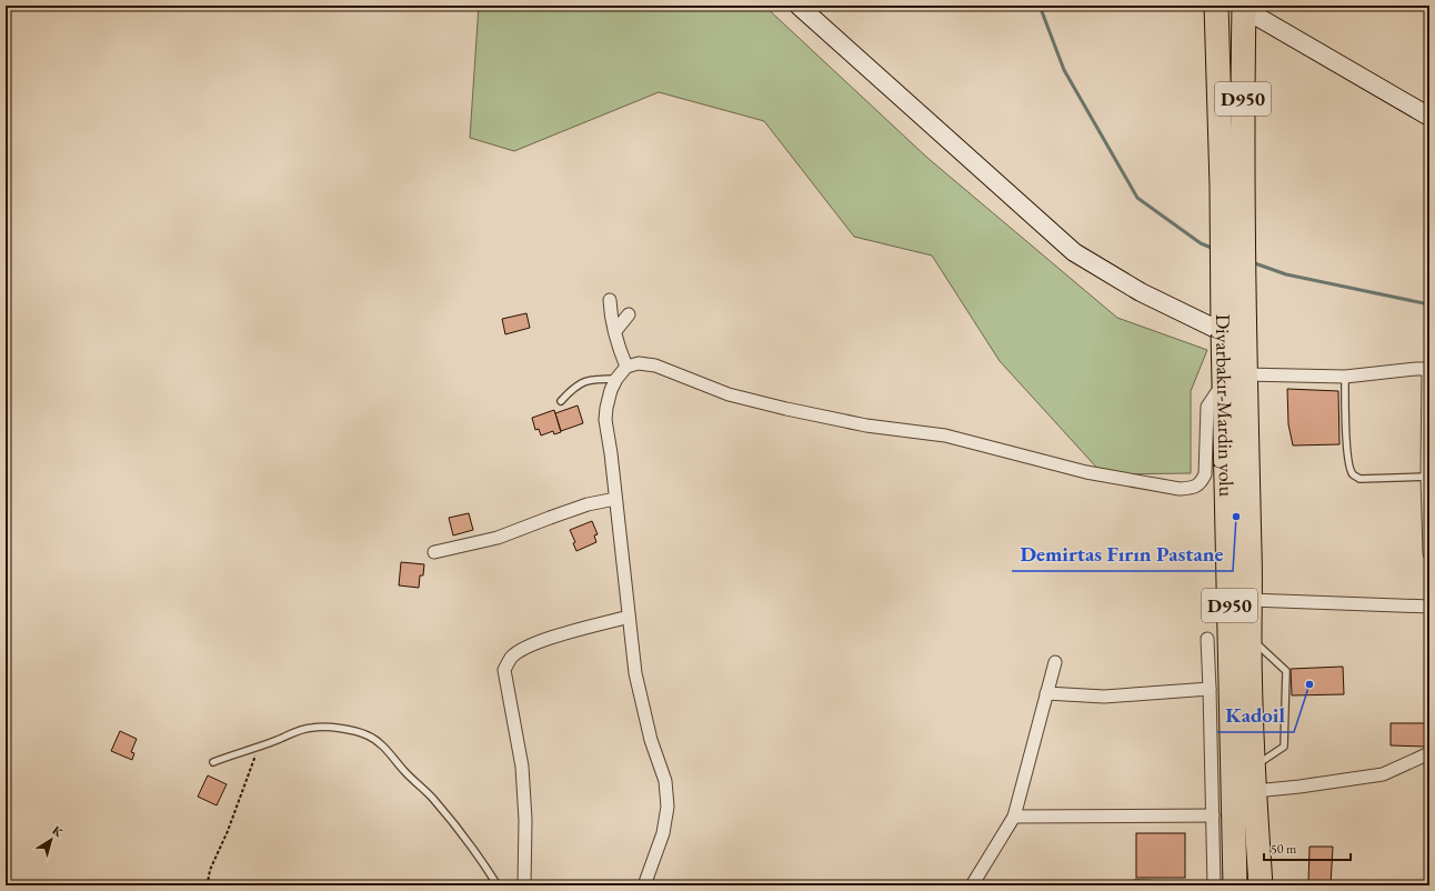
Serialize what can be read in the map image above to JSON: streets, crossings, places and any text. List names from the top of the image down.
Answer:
{
  "streets": {
    "highway": ["D950", "Diyarbakır-Mardin yolu"]
  },
  "places": ["Demirtas Fırın Pastane", "Kadoil"],
  "scale_bar": "50 m",
  "north": "top right"
}
